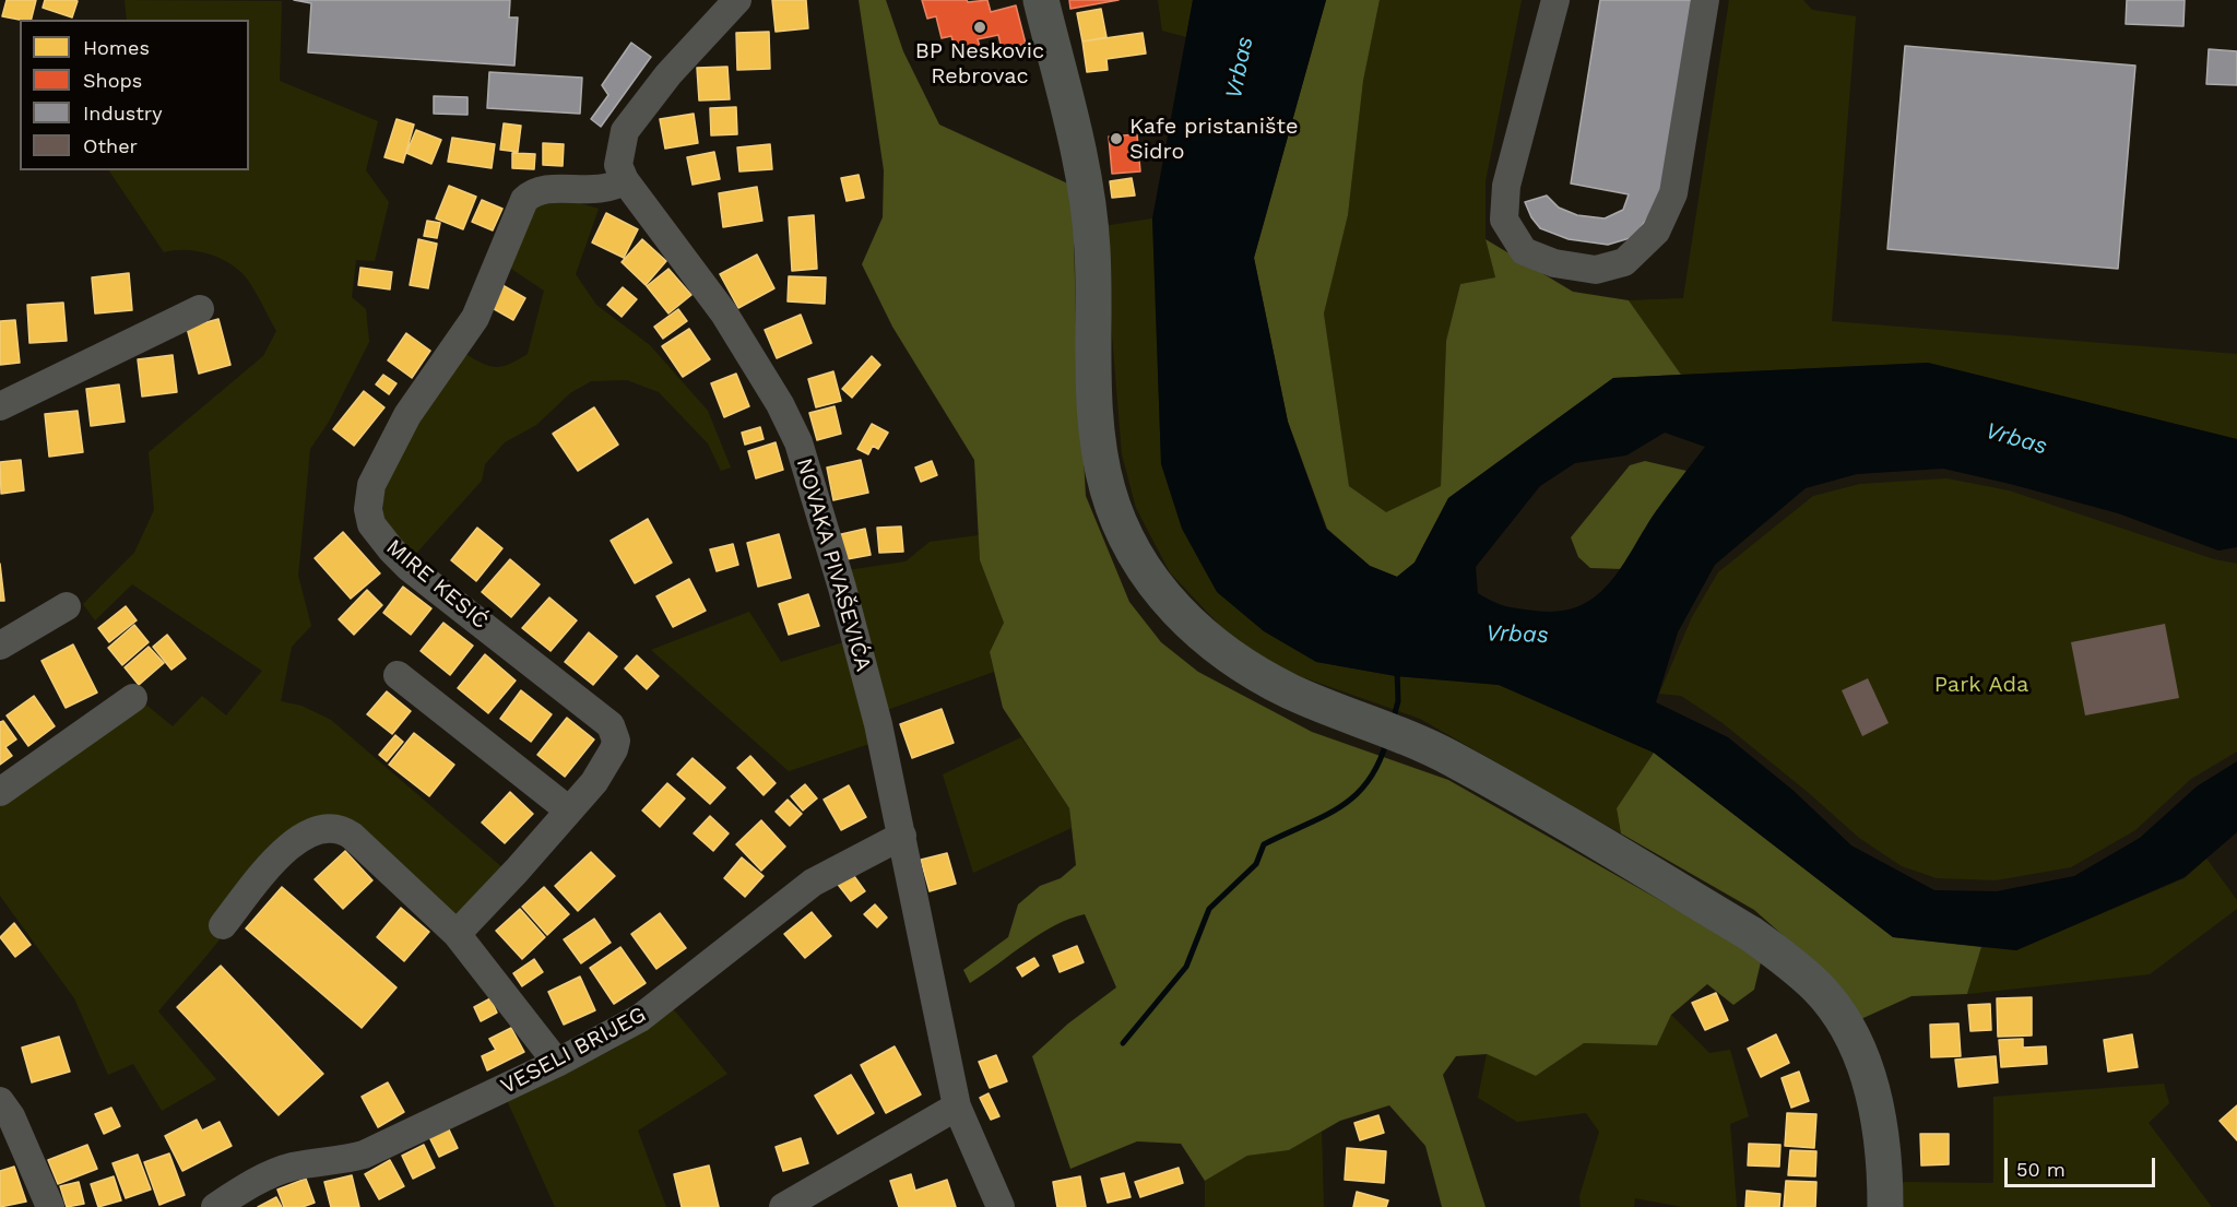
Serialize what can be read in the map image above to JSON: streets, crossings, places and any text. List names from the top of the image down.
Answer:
{
  "streets": {
    "street": ["NOVAKA PIVAŠEVIĆA", "MIRE KESIĆ", "VESELI BRIJEG"]
  },
  "crossings": [
    ["NOVAKA PIVAŠEVIĆA", "MIRE KESIĆ"],
    ["NOVAKA PIVAŠEVIĆA", "VESELI BRIJEG"]
  ],
  "water": ["Vrbas"],
  "parks": ["Park Ada"],
  "places": ["BP Neskovic Rebrovac", "Kafe pristanište Sidro"],
  "legend": [
    "Homes",
    "Shops",
    "Industry",
    "Other"
  ],
  "scale_bar": "50 m"
}
